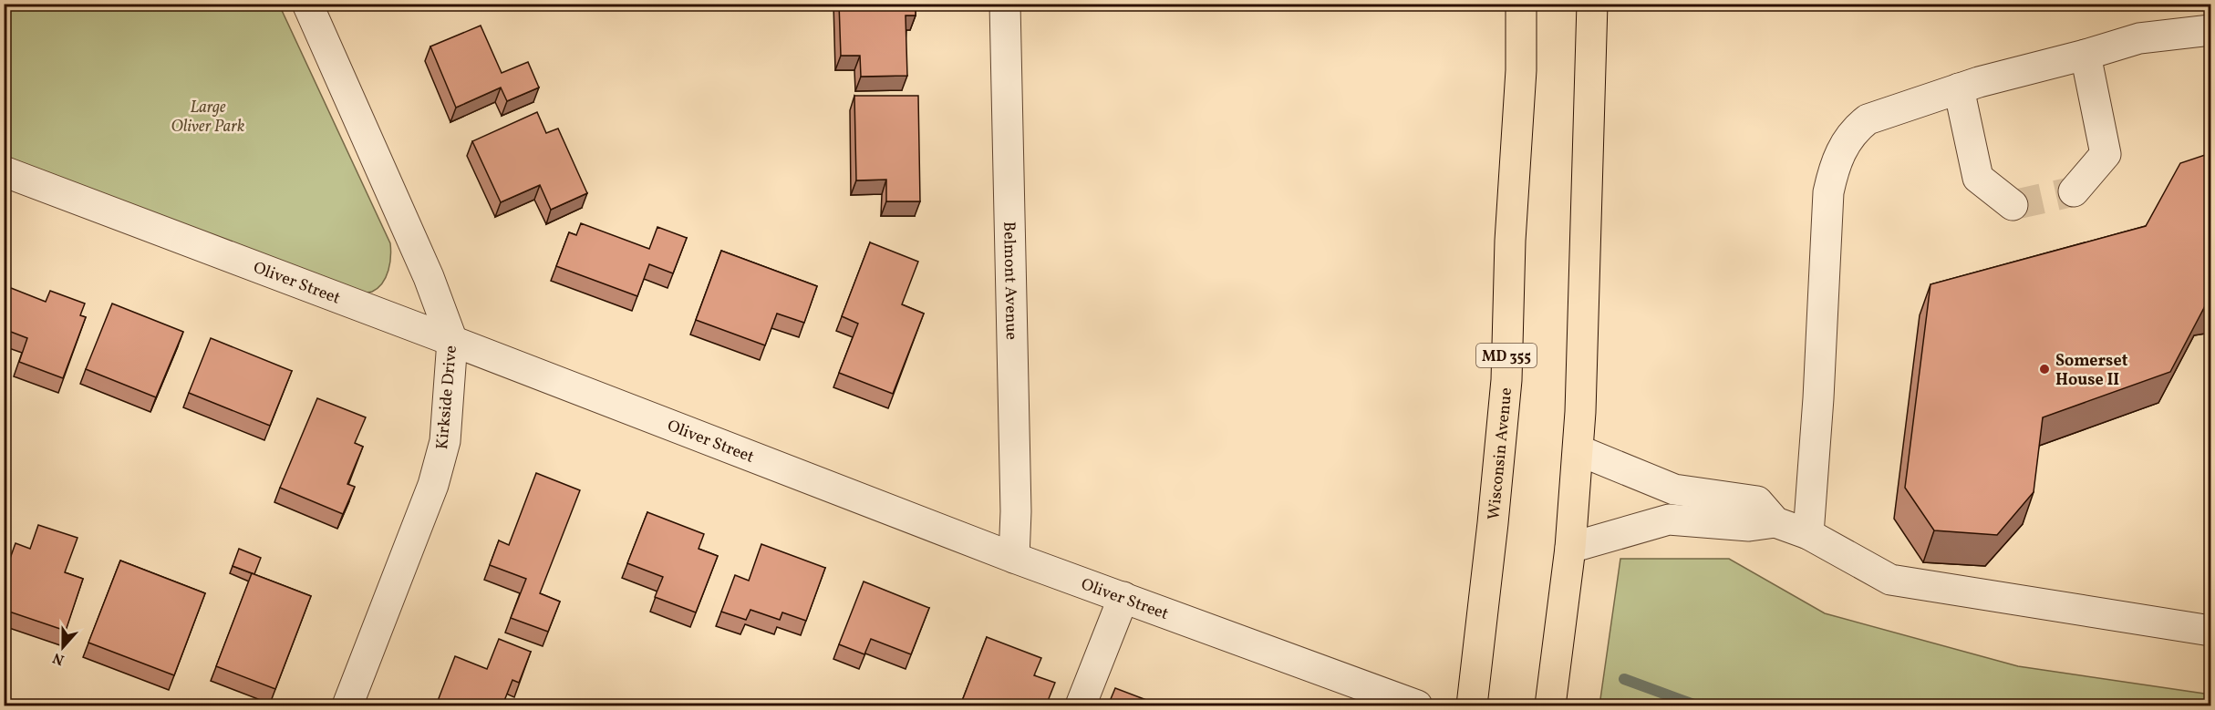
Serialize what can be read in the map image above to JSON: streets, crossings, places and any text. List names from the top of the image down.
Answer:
{
  "streets": {
    "main road": ["MD 355", "Wisconsin Avenue"],
    "street": ["Belmont Avenue", "Oliver Street", "Kirkside Drive"]
  },
  "crossings": [
    ["Belmont Avenue", "Oliver Street"],
    ["Oliver Street", "Kirkside Drive"]
  ],
  "parks": ["Large Oliver Park"],
  "places": ["Somerset House II"],
  "north": "bottom"
}
